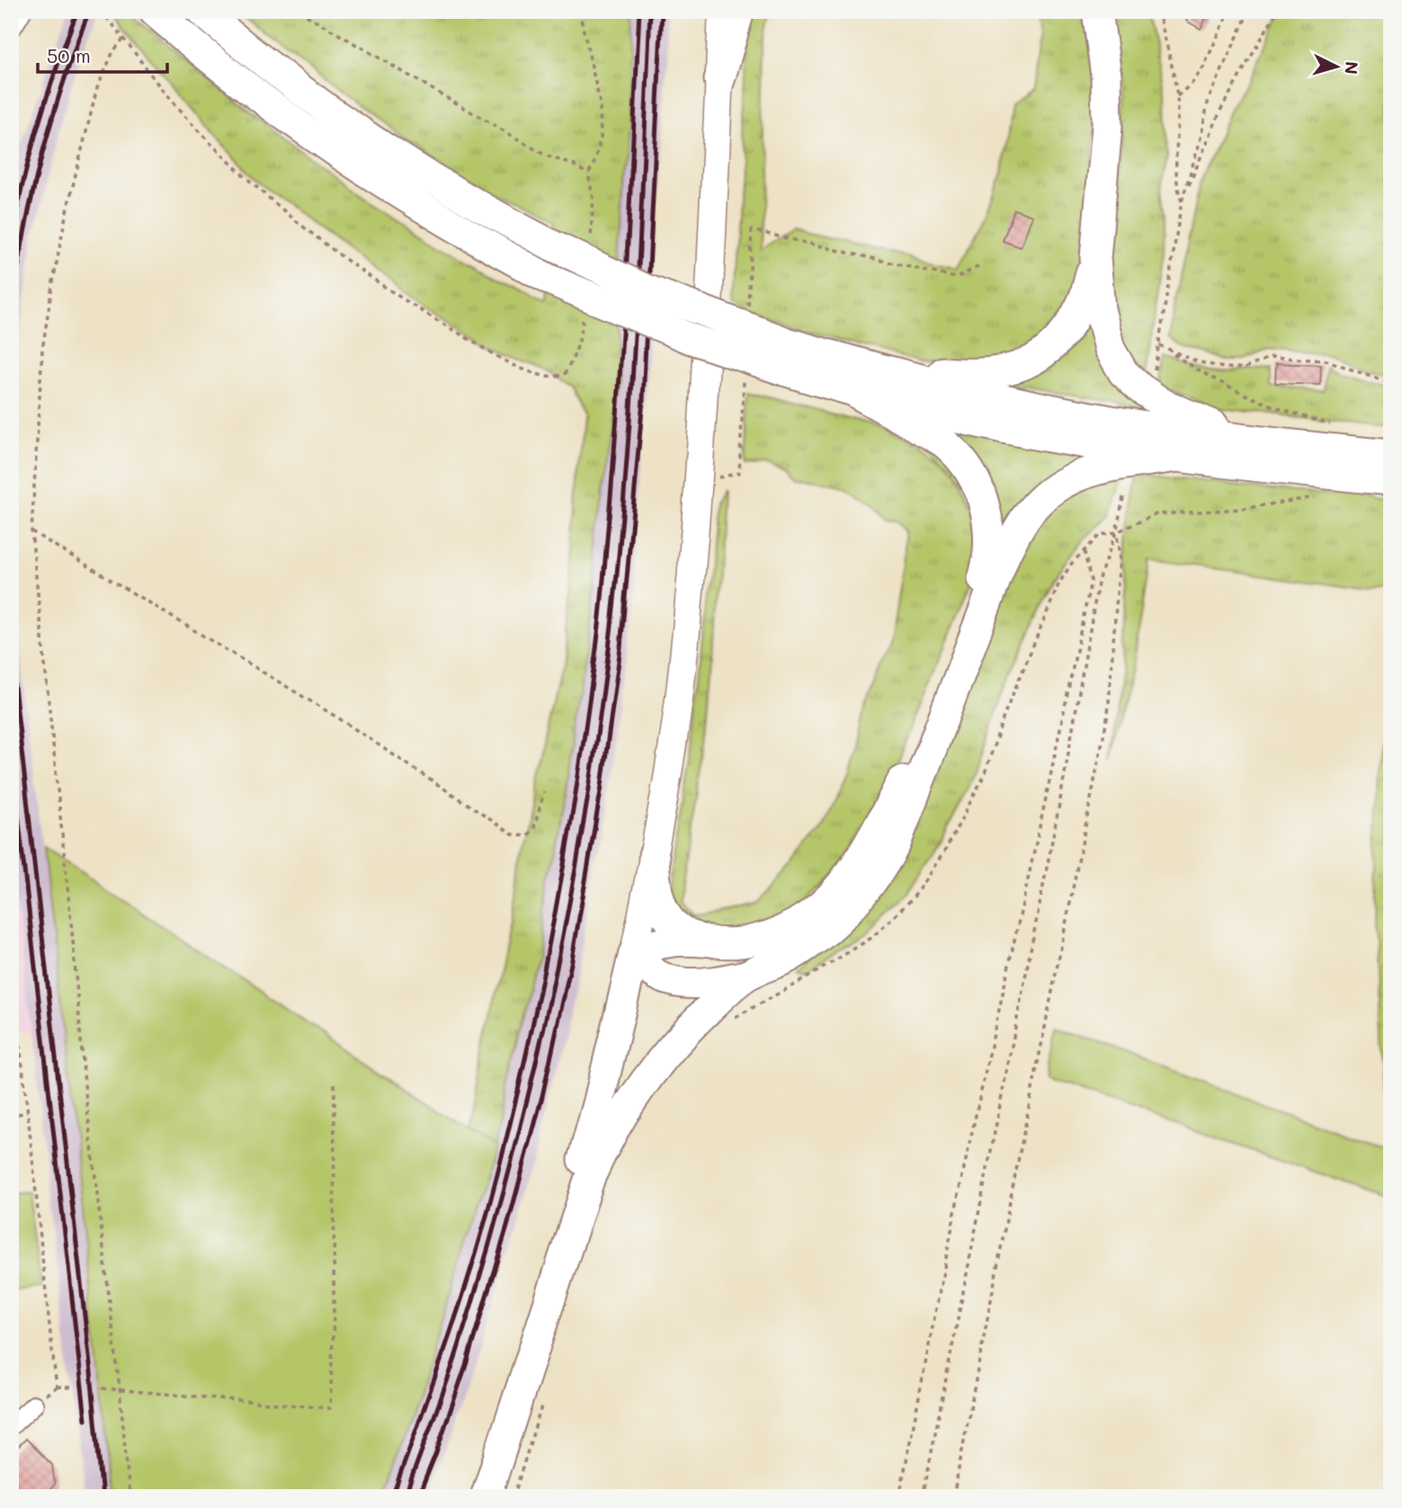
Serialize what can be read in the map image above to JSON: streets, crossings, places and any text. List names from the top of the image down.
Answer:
{
  "scale_bar": "50 m",
  "north": "right"
}
